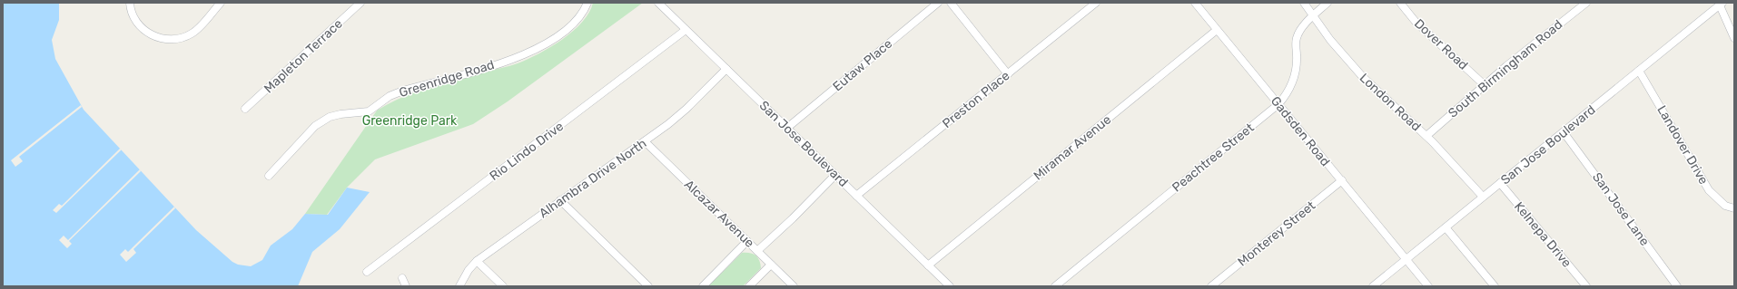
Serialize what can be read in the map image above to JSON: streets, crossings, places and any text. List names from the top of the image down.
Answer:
{
  "streets": {
    "street": [
      "Dover Road",
      "Mapleton Terrace",
      "Eutaw Place",
      "South Birmingham Road",
      "Greenridge Road",
      "Preston Place",
      "London Road",
      "Gadsden Road",
      "San Jose Boulevard",
      "Landover Drive",
      "Miramar Avenue",
      "Rio Lindo Drive",
      "Peachtree Street",
      "Alhambra Drive North",
      "San Jose Lane",
      "Alcazar Avenue",
      "Monterey Street",
      "Kelnepa Drive"
    ]
  },
  "crossings": [
    ["Dover Road", "South Birmingham Road"],
    ["Eutaw Place", "San Jose Boulevard"],
    ["South Birmingham Road", "London Road"],
    ["Preston Place", "San Jose Boulevard"],
    ["London Road", "San Jose Boulevard"],
    ["London Road", "Peachtree Street"],
    ["Gadsden Road", "San Jose Boulevard"],
    ["Gadsden Road", "Miramar Avenue"],
    ["Gadsden Road", "Peachtree Street"],
    ["Gadsden Road", "Monterey Street"],
    ["San Jose Boulevard", "Landover Drive"],
    ["San Jose Boulevard", "Miramar Avenue"],
    ["San Jose Boulevard", "Rio Lindo Drive"],
    ["San Jose Boulevard", "Alhambra Drive North"],
    ["San Jose Boulevard", "San Jose Lane"],
    ["San Jose Boulevard", "Kelnepa Drive"],
    ["Alhambra Drive North", "Alcazar Avenue"]
  ],
  "parks": ["Greenridge Park"]
}
